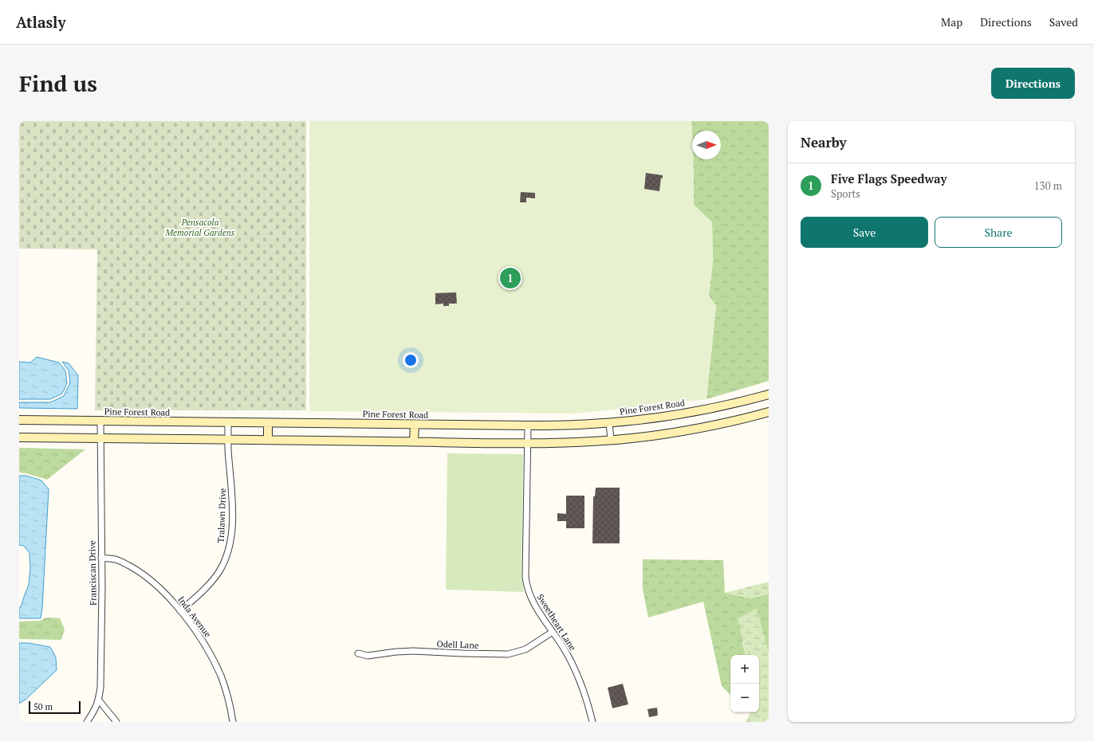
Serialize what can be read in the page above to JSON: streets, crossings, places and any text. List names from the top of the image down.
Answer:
{
  "streets": {
    "main road": ["Pine Forest Road"],
    "street": [
      "Tralawn Drive",
      "Franciscan Drive",
      "Inda Avenue",
      "Sweetheart Lane",
      "Odell Lane"
    ]
  },
  "crossings": [
    ["Pine Forest Road", "Tralawn Drive"],
    ["Pine Forest Road", "Franciscan Drive"],
    ["Pine Forest Road", "Sweetheart Lane"],
    ["Tralawn Drive", "Inda Avenue"],
    ["Franciscan Drive", "Inda Avenue"],
    ["Sweetheart Lane", "Odell Lane"]
  ],
  "parks": ["Pensacola Memorial Gardens"],
  "scale_bar": "50 m",
  "north": "right",
  "page": {
    "header": "Atlasly",
    "nav": ["Map", "Directions", "Saved"],
    "buttons": [
      "Directions",
      ["Save", "Share"]
    ],
    "title": "Find us",
    "heading": "Nearby",
    "list": [
      {
        "mark": "1",
        "name": "Five Flags Speedway",
        "note": "Sports",
        "value": "130 m"
      }
    ],
    "pins": "1",
    "map_buttons": ["+", "−"],
    "scale": "50 m"
  }
}
